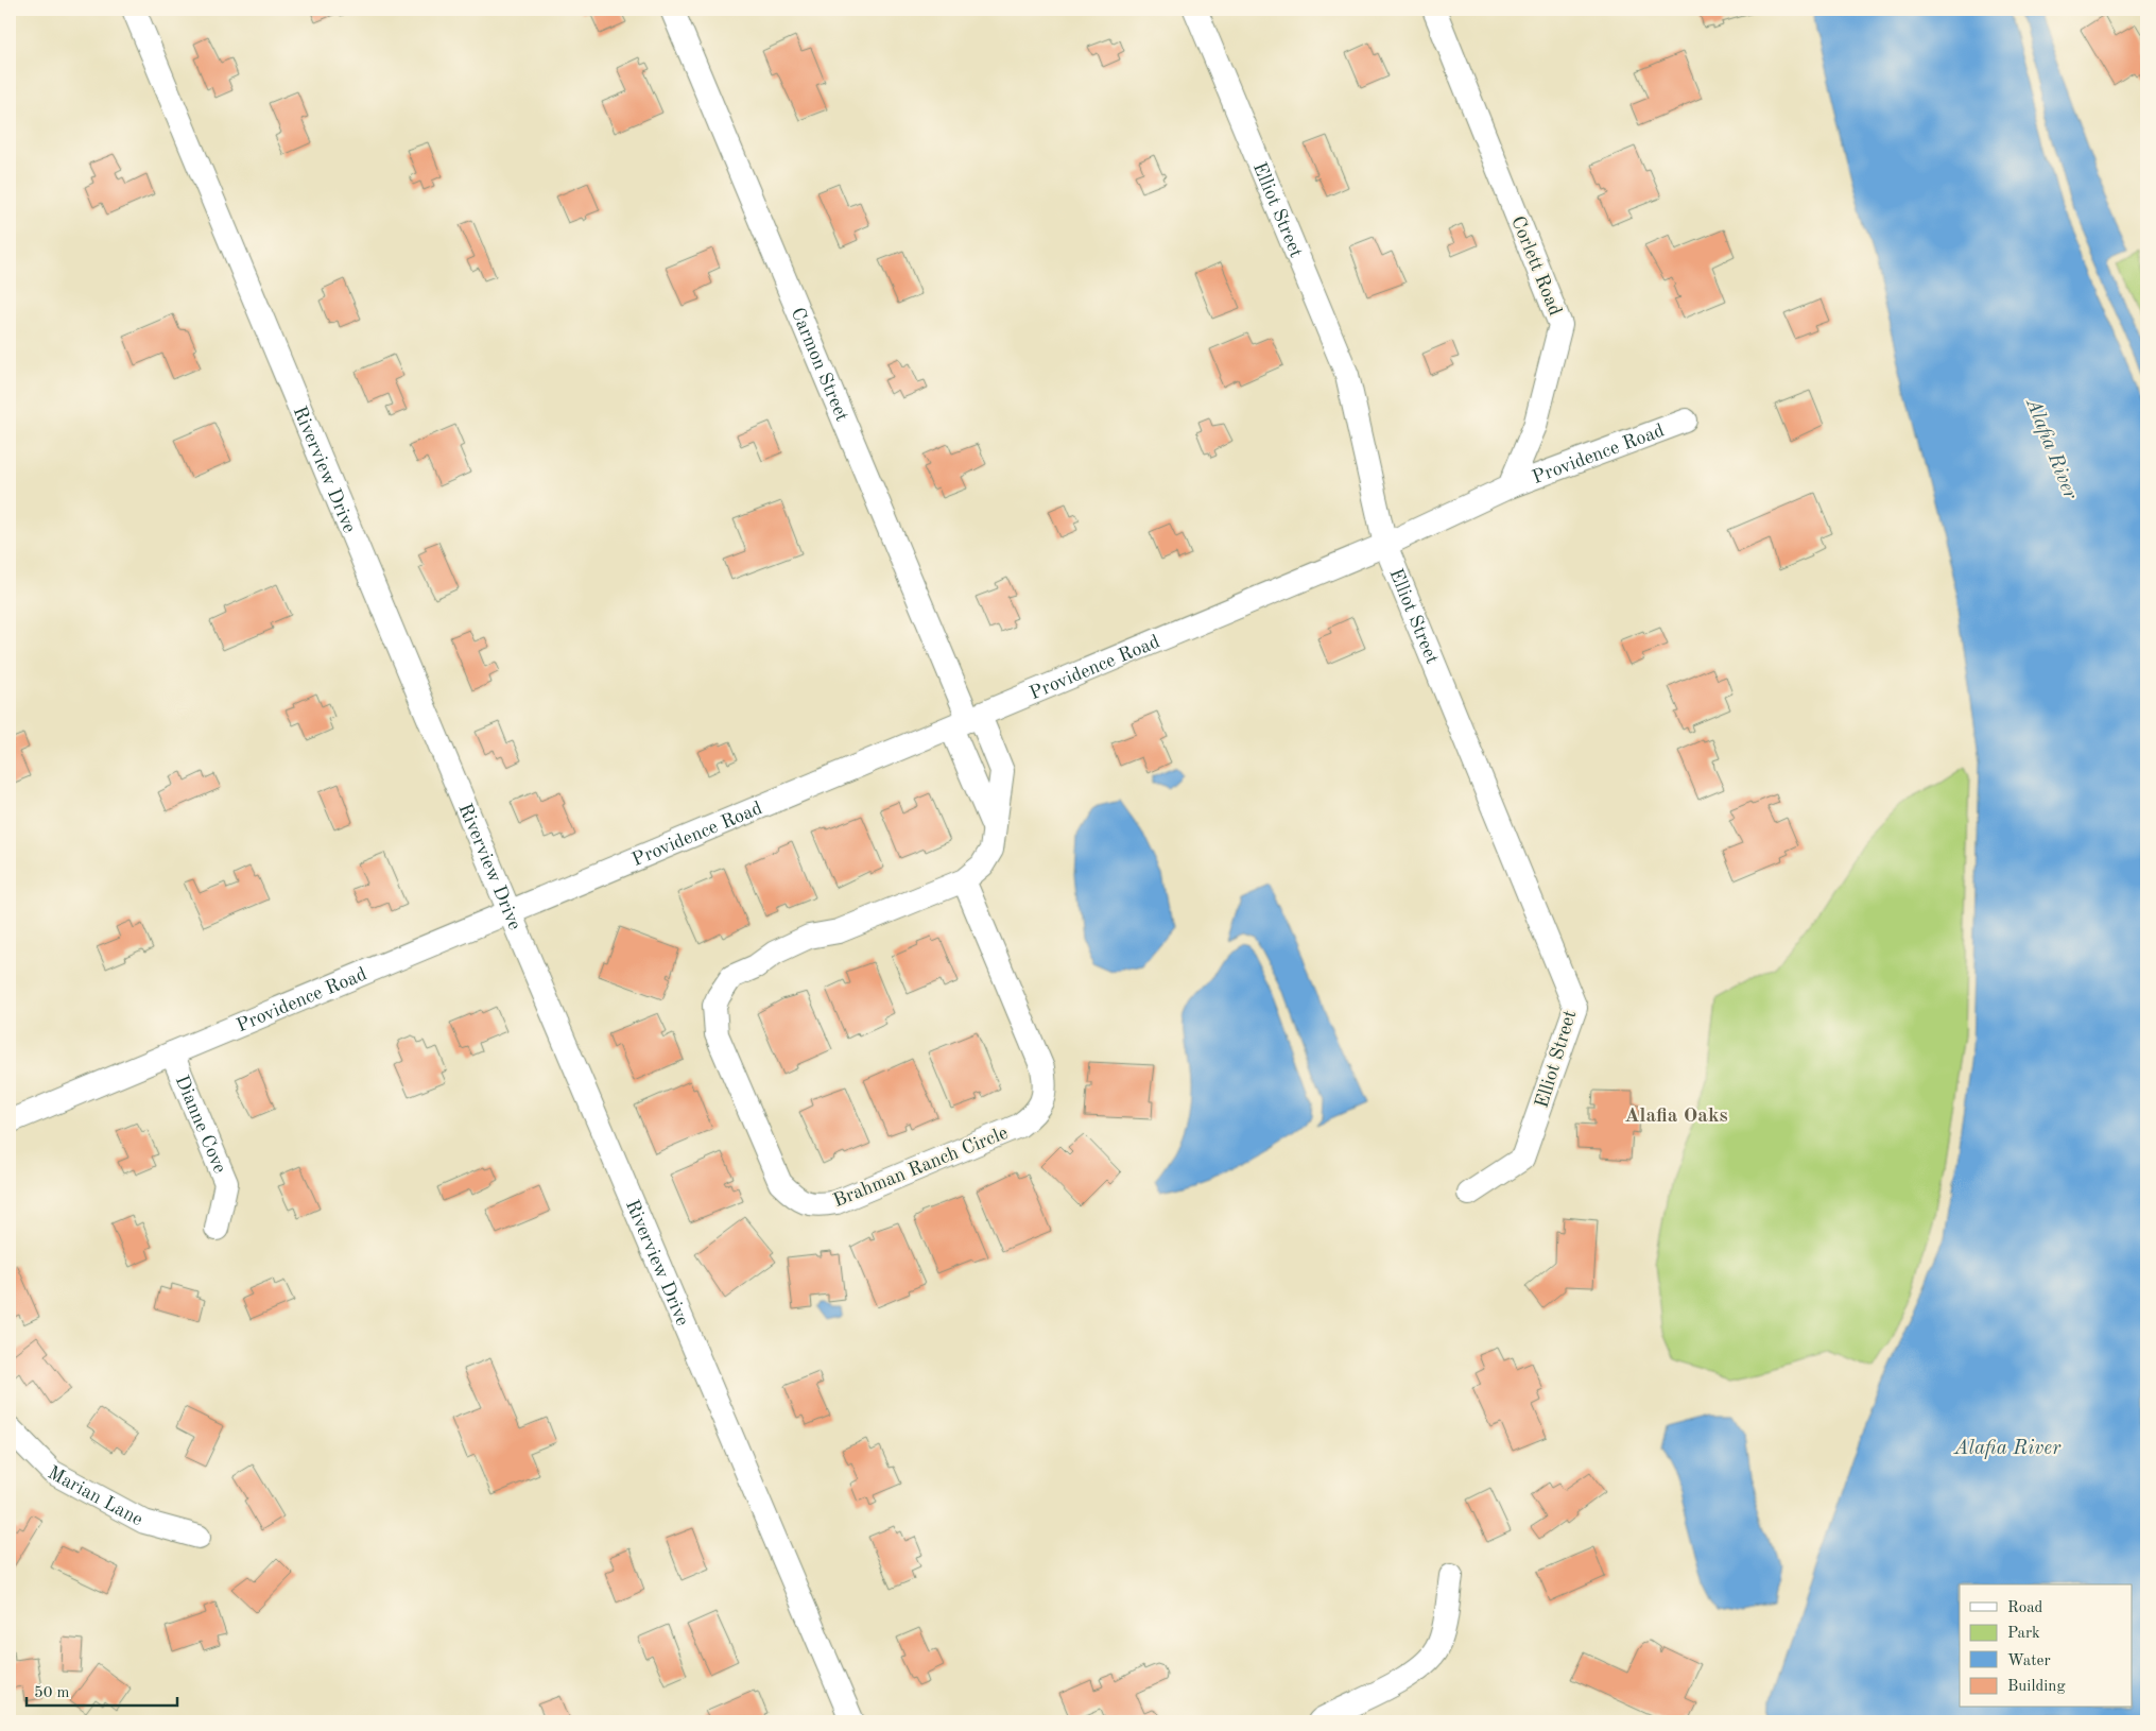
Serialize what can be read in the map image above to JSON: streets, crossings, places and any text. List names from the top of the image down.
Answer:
{
  "streets": {
    "street": [
      "Elliot Street",
      "Corlett Road",
      "Carmon Street",
      "Providence Road",
      "Riverview Drive",
      "Dianne Cove",
      "Brahman Ranch Circle",
      "Marian Lane"
    ]
  },
  "crossings": [
    ["Elliot Street", "Providence Road"],
    ["Corlett Road", "Providence Road"],
    ["Carmon Street", "Providence Road"],
    ["Carmon Street", "Brahman Ranch Circle"],
    ["Providence Road", "Riverview Drive"],
    ["Providence Road", "Dianne Cove"],
    ["Providence Road", "Brahman Ranch Circle"]
  ],
  "districts": ["Alafia Oaks"],
  "water": ["Alafia River"],
  "legend": [
    "Road",
    "Park",
    "Water",
    "Building"
  ],
  "scale_bar": "50 m"
}
